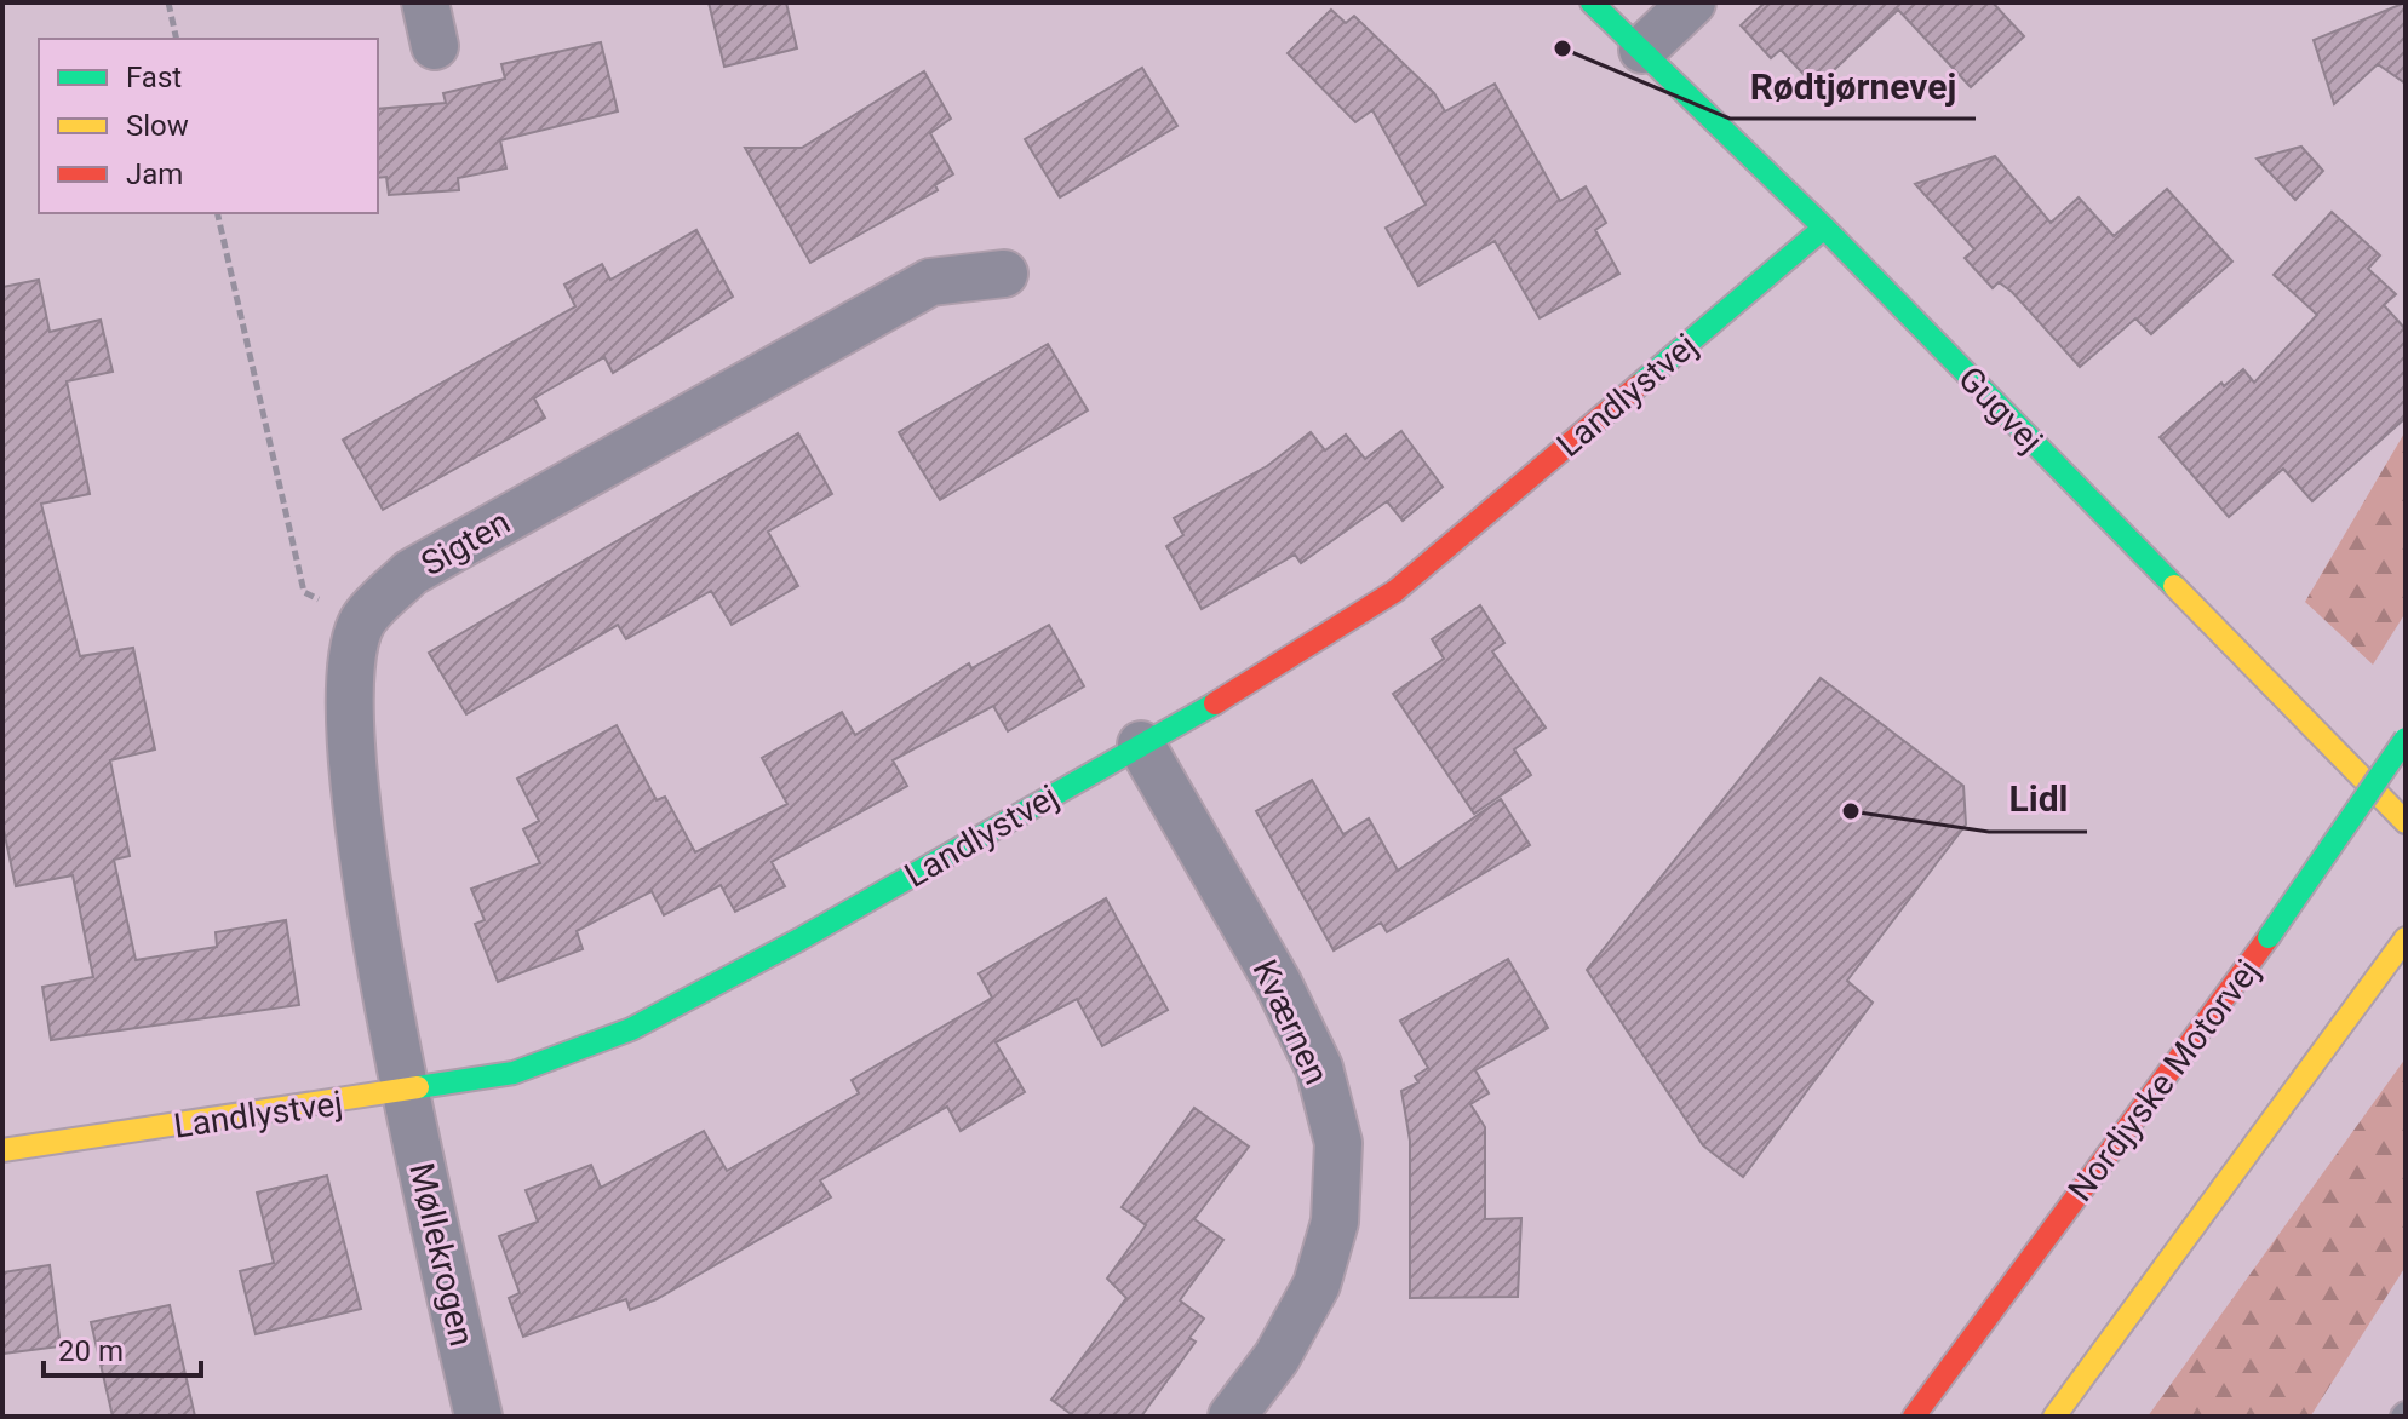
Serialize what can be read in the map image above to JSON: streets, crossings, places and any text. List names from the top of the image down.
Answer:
{
  "streets": {
    "main road": ["Landlystvej", "Gugvej", "Nordjyske Motorvej"],
    "street": ["Sigten", "Kværnen", "Møllekrogen"]
  },
  "crossings": [
    ["Landlystvej", "Gugvej"],
    ["Landlystvej", "Sigten"],
    ["Landlystvej", "Kværnen"],
    ["Landlystvej", "Møllekrogen"],
    ["Sigten", "Møllekrogen"]
  ],
  "places": ["Rødtjørnevej", "Lidl"],
  "legend": ["Fast", "Slow", "Jam"],
  "scale_bar": "20 m"
}
